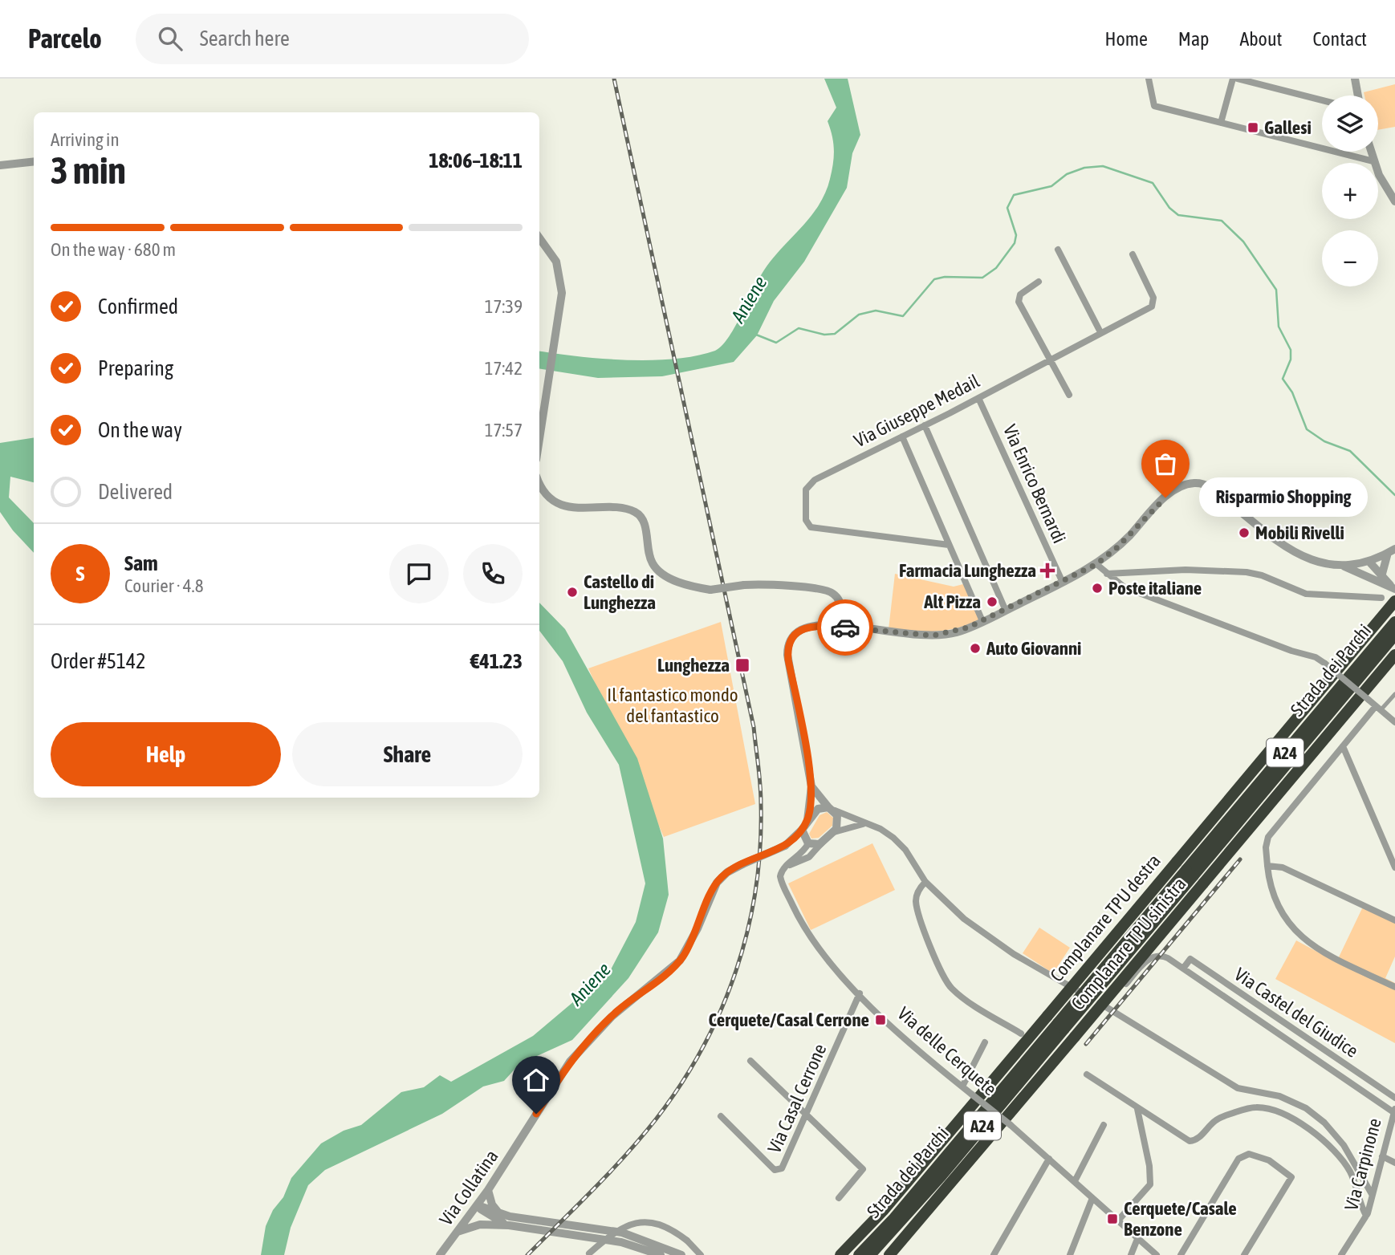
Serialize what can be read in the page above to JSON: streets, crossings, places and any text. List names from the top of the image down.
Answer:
{
  "streets": {
    "highway": [
      "Strada dei Parchi",
      "A24",
      "Complanare TPU destra",
      "Complanare TPU sinistra"
    ],
    "street": [
      "Via Giuseppe Medail",
      "Via Enrico Bernardi",
      "Via Castel del Giudice",
      "Via delle Cerquete",
      "Via Casal Cerrone",
      "Via Carpinone",
      "Via Collatina"
    ]
  },
  "crossings": [
    ["Via Giuseppe Medail", "Via Enrico Bernardi"],
    ["Via Castel del Giudice", "Via Carpinone"],
    ["Via delle Cerquete", "Via Casal Cerrone"]
  ],
  "water": ["Aniene"],
  "parks": ["Il fantastico mondo del fantastico"],
  "places": {
    "transit": [
      "Gallesi",
      "Lunghezza",
      "Cerquete/Casal Cerrone",
      "Cerquete/Casale Benzone"
    ],
    "other": [
      "Risparmio Shopping",
      "Mobili Rivelli",
      "Poste italiane",
      "Castello di Lunghezza",
      "Alt Pizza",
      "Auto Giovanni"
    ],
    "health": ["Farmacia Lunghezza"]
  },
  "page": {
    "header": "Parcelo",
    "search": "Search here",
    "nav": [
      "Home",
      "Map",
      "About",
      "Contact"
    ],
    "map_buttons": ["+", "−"],
    "heading": ["3 min", "Arriving in", "18:06–18:11"],
    "panel": [
      "Sam",
      "Courier · 4.8",
      "Order #5142",
      "€41.23"
    ],
    "bar": "On the way · 680 m",
    "list": [
      ["Confirmed", "17:39"],
      ["Preparing", "17:42"],
      ["On the way", "17:57"],
      "Delivered"
    ],
    "bubble": "Risparmio Shopping",
    "round": "S",
    "buttons": ["Help", "Share"]
  }
}
